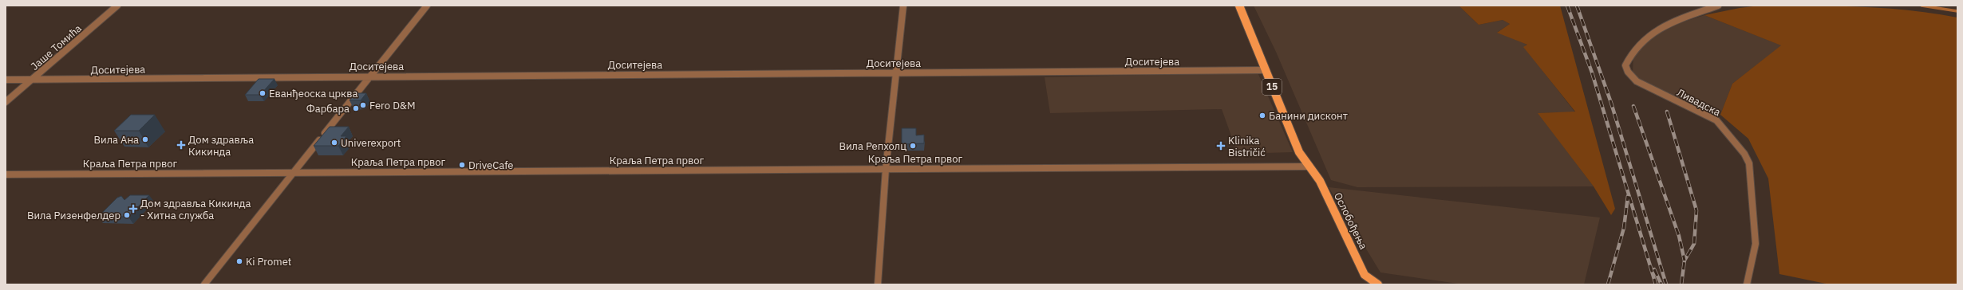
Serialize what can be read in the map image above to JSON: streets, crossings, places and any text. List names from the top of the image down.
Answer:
{
  "streets": {
    "main road": ["15", "Ослобођења"],
    "street": [
      "Јаше Томића",
      "Доситејева",
      "Ливадска",
      "Краља Петра првог"
    ]
  },
  "crossings": [
    ["Јаше Томића", "Доситејева"],
    ["Доситејева", "15"],
    ["15", "Краља Петра првог"],
    ["15", "Ослобођења"],
    ["Краља Петра првог", "Ослобођења"]
  ],
  "places": {
    "other": [
      "Еванђеоска црква",
      "Fero D&M",
      "Фарбара",
      "Банини дисконт",
      "Вила Ана",
      "Univerexport",
      "Вила Репхолц",
      "DriveCafe",
      "Вила Ризенфелдер",
      "Ki Promet"
    ],
    "health": ["Дом здравља Кикинда", "Klinika Bistričić", "Дом здравља Кикинда - Хитна служба"]
  }
}
